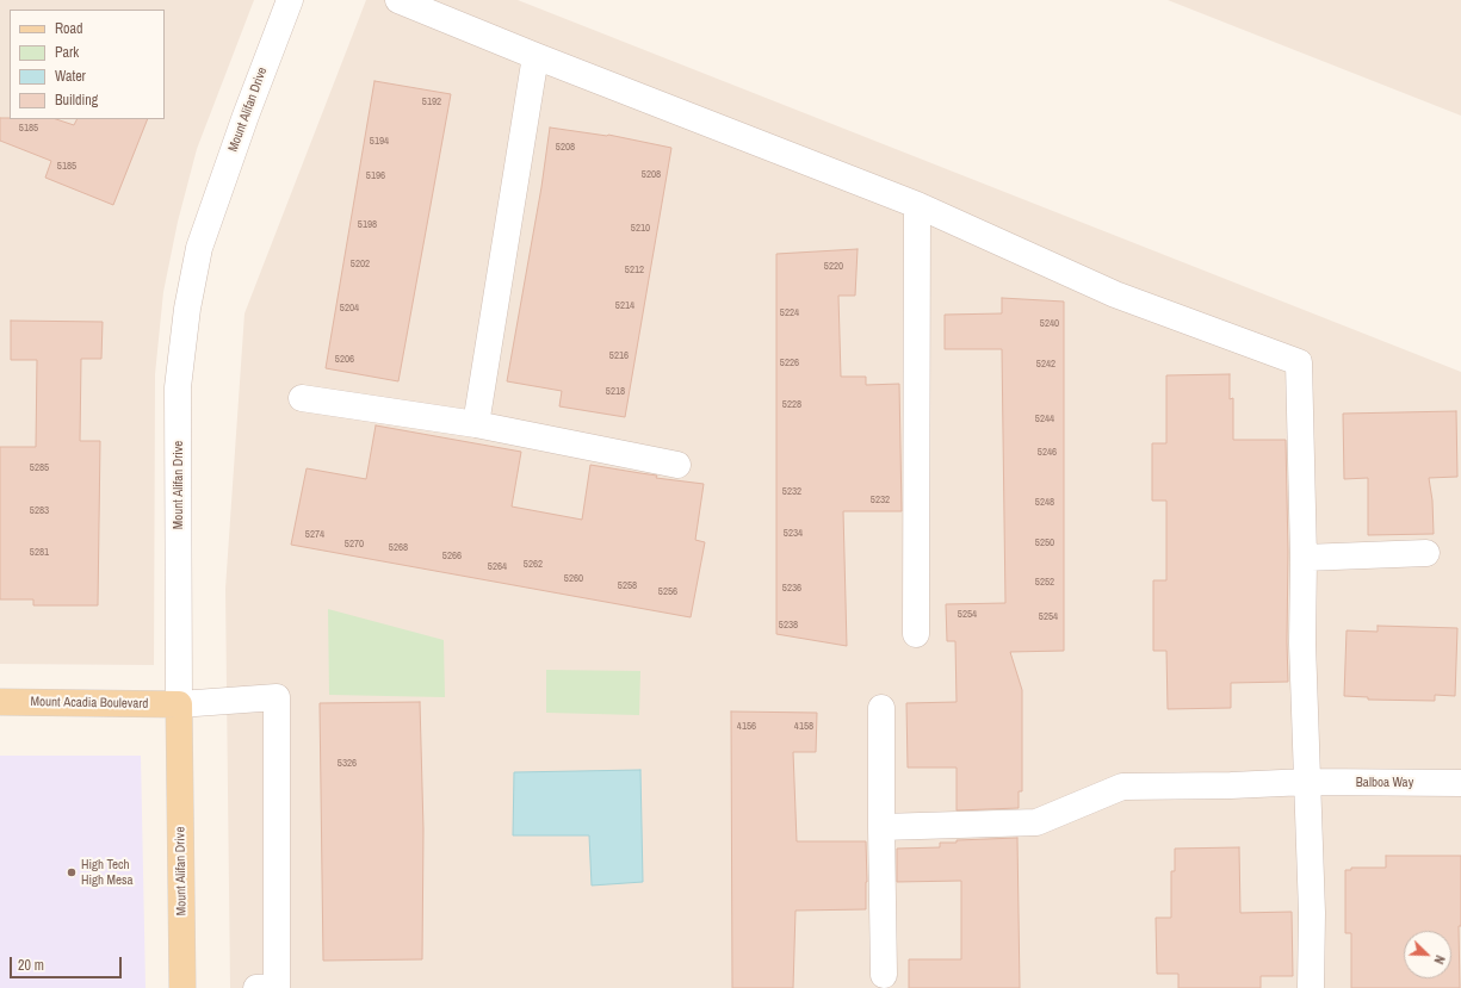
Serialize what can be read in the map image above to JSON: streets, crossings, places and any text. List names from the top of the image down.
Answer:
{
  "streets": {
    "main road": ["Mount Alifan Drive", "Mount Acadia Boulevard"],
    "street": ["Balboa Way"]
  },
  "crossings": [
    ["Mount Alifan Drive", "Mount Acadia Boulevard"]
  ],
  "places": ["High Tech High Mesa"],
  "house_numbers": [
    "5192",
    "5185",
    "5194",
    "5208",
    "5185",
    "5208",
    "5196",
    "5198",
    "5210",
    "5202",
    "5220",
    "5212",
    "5214",
    "5204",
    "5224",
    "5240",
    "5216",
    "5206",
    "5226",
    "5242",
    "5218",
    "5228",
    "5244",
    "5246",
    "5285",
    "5232",
    "5232",
    "5248",
    "5283",
    "5234",
    "5274",
    "5250",
    "5270",
    "5268",
    "5281",
    "5266",
    "5262",
    "5264",
    "5260",
    "5252",
    "5258",
    "5236",
    "5256",
    "5254",
    "5254",
    "5238",
    "4156",
    "4158",
    "5326"
  ],
  "legend": [
    "Road",
    "Park",
    "Water",
    "Building"
  ],
  "scale_bar": "20 m",
  "north": "bottom right"
}
